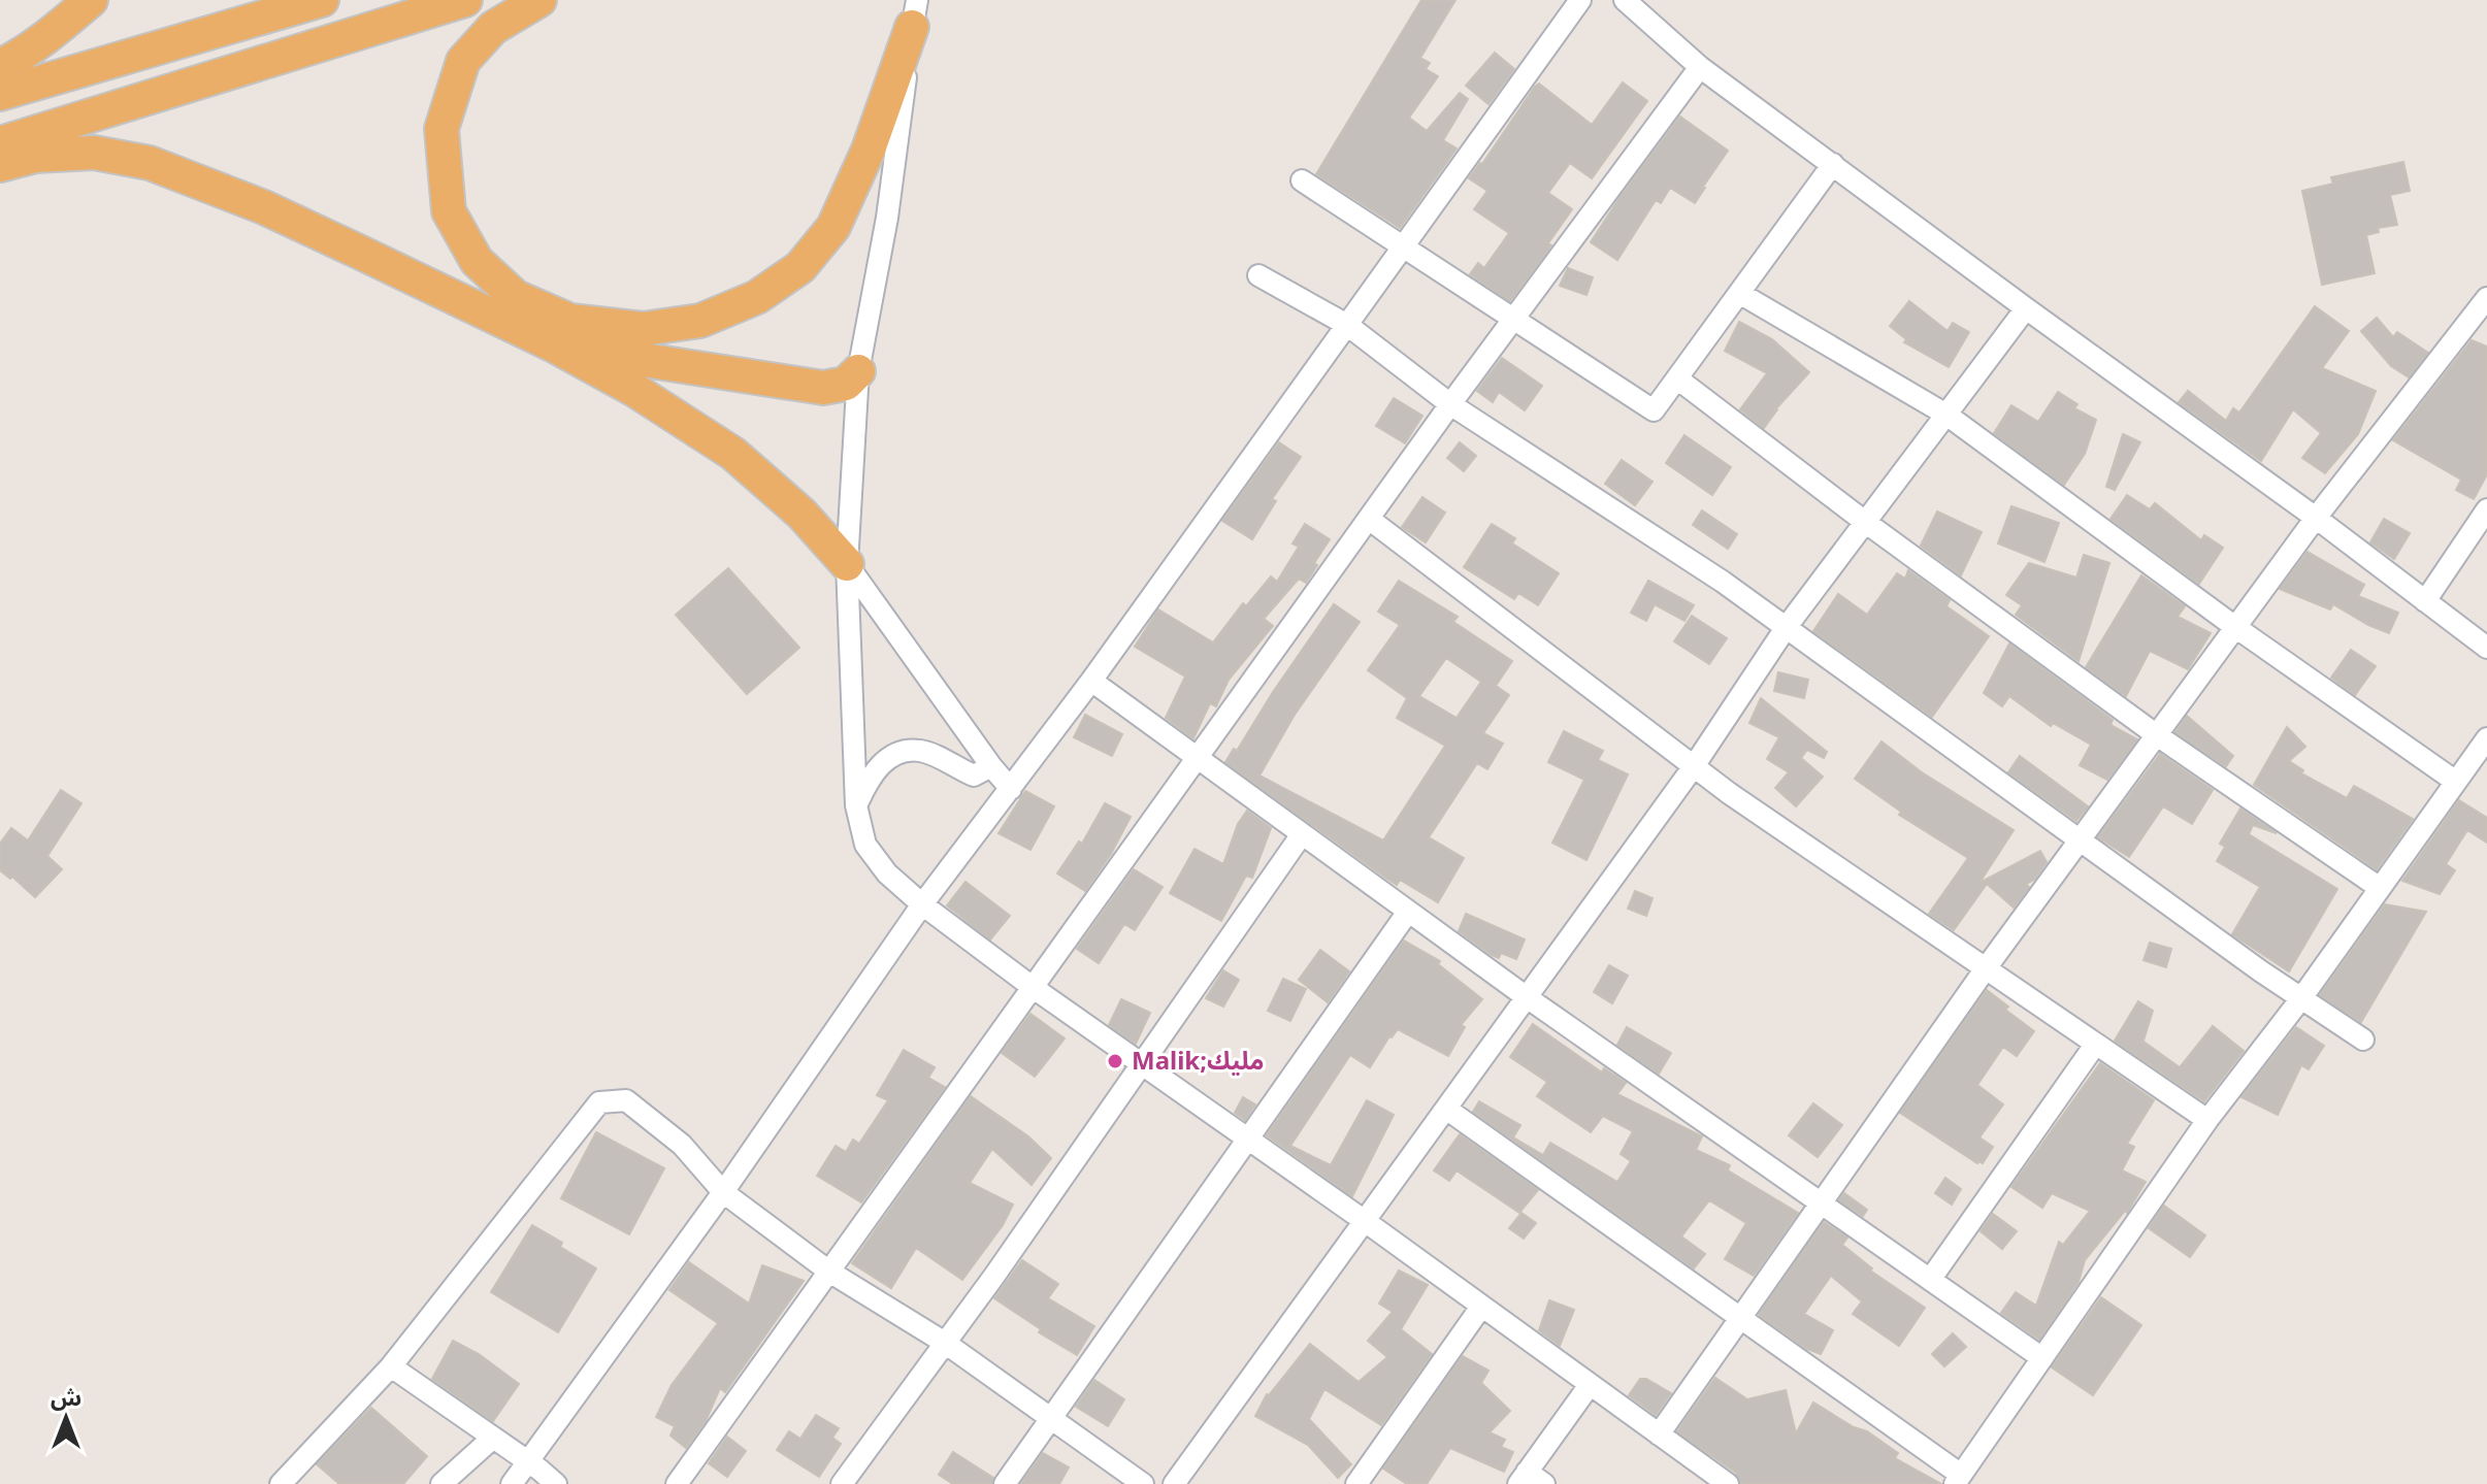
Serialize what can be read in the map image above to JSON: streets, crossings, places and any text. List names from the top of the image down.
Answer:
{
  "places": ["Malik;مليك"],
  "north": "top"
}
